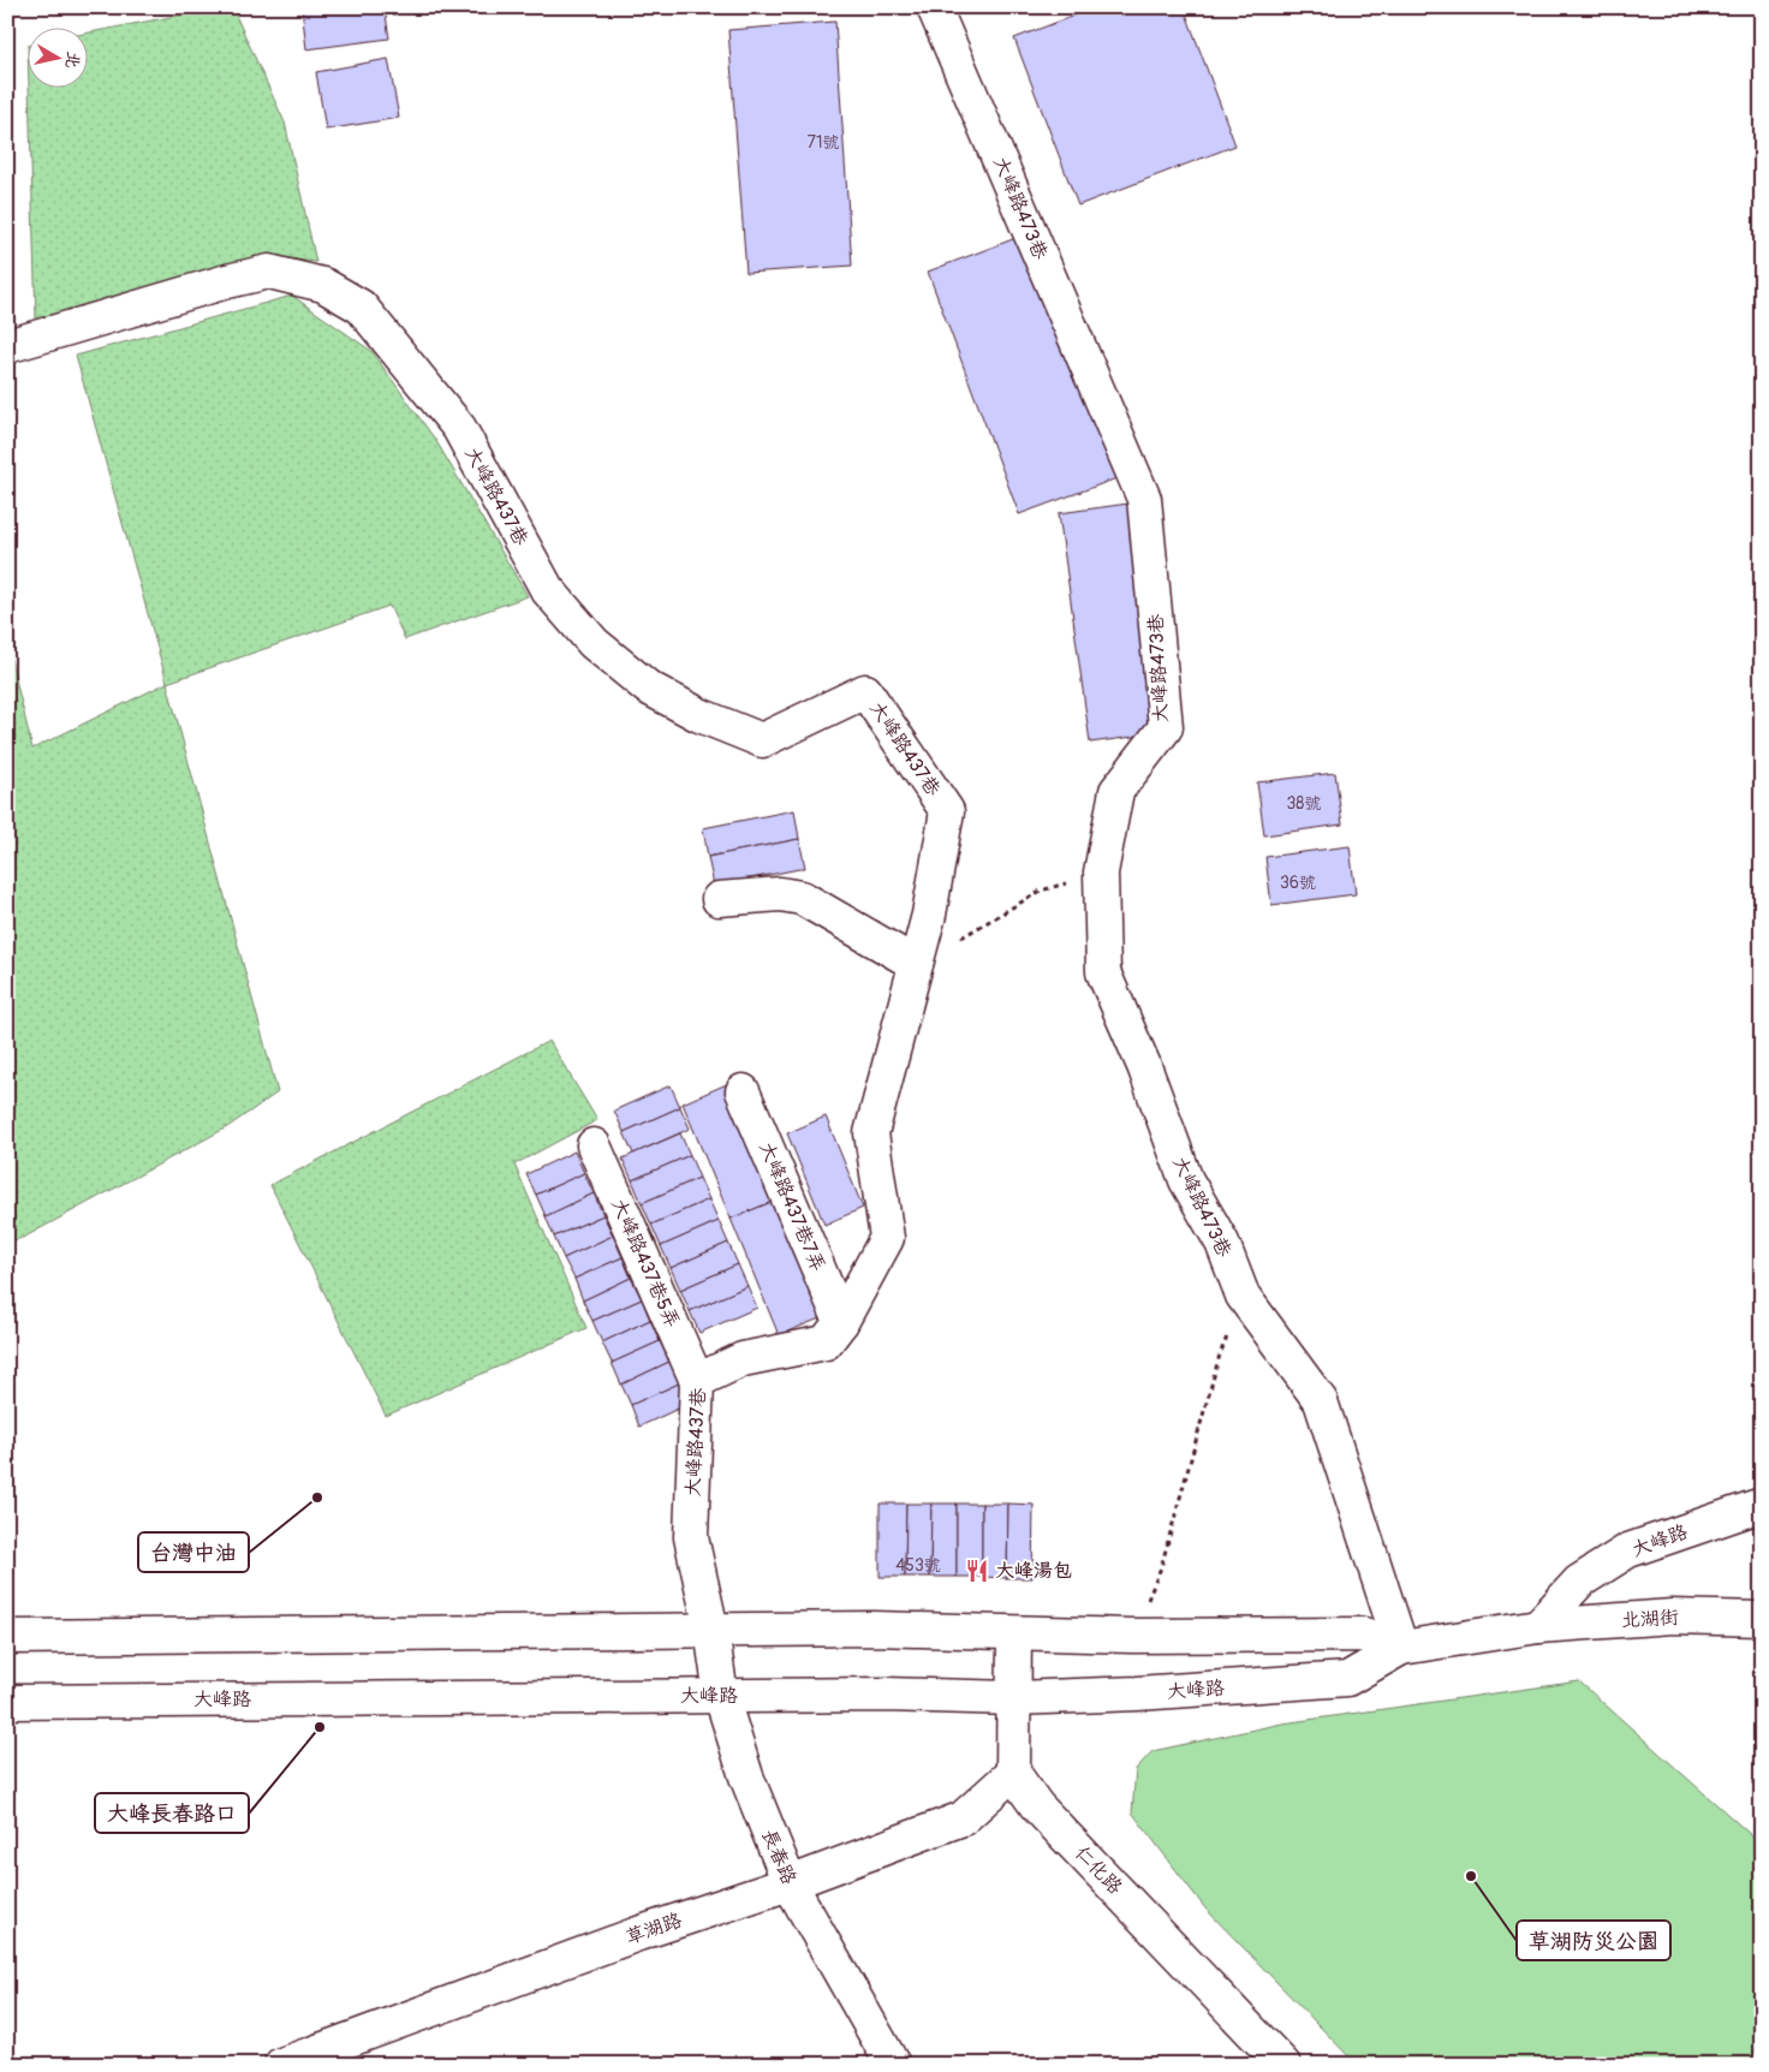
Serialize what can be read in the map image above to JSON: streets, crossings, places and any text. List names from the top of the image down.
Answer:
{
  "streets": {
    "street": [
      "大峰路473巷",
      "大峰路437巷",
      "大峰路437巷7弄",
      "大峰路437巷5弄",
      "大峰路",
      "北湖街",
      "長春路",
      "仁化路",
      "草湖路"
    ]
  },
  "crossings": [
    ["大峰路473巷", "大峰路"],
    ["大峰路437巷", "大峰路437巷7弄"],
    ["大峰路437巷", "大峰路437巷5弄"],
    ["大峰路437巷", "大峰路"],
    ["大峰路437巷", "長春路"],
    ["大峰路", "北湖街"],
    ["大峰路", "長春路"],
    ["長春路", "草湖路"],
    ["仁化路", "草湖路"]
  ],
  "places": {
    "other": ["台灣中油", "大峰長春路口", "草湖防災公園"],
    "restaurant": ["大峰湯包"]
  },
  "house_numbers": [
    "71號",
    "38號",
    "36號",
    "453號"
  ],
  "north": "right"
}
